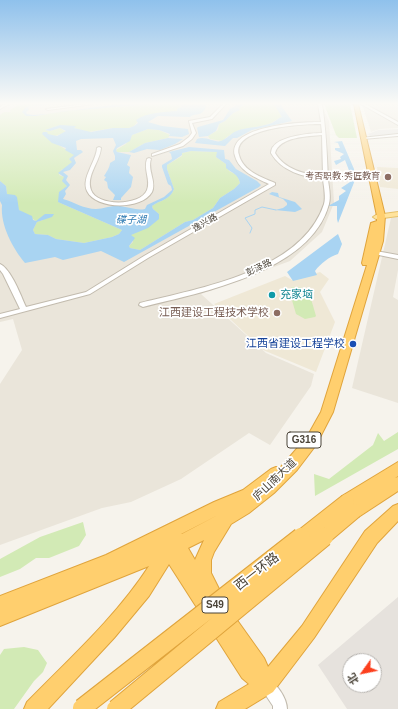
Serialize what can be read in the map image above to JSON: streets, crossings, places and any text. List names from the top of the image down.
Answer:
{
  "streets": {
    "highway": [
      "G316",
      "庐山南大道",
      "西一环路",
      "S49"
    ],
    "street": ["逸兴路", "彭泽路"]
  },
  "water": ["碟子湖"],
  "places": [
    "考否职教·秀匠教育",
    "充家垴",
    "江西建设工程技术学校",
    "江西省建设工程学校"
  ],
  "north": "bottom left"
}
